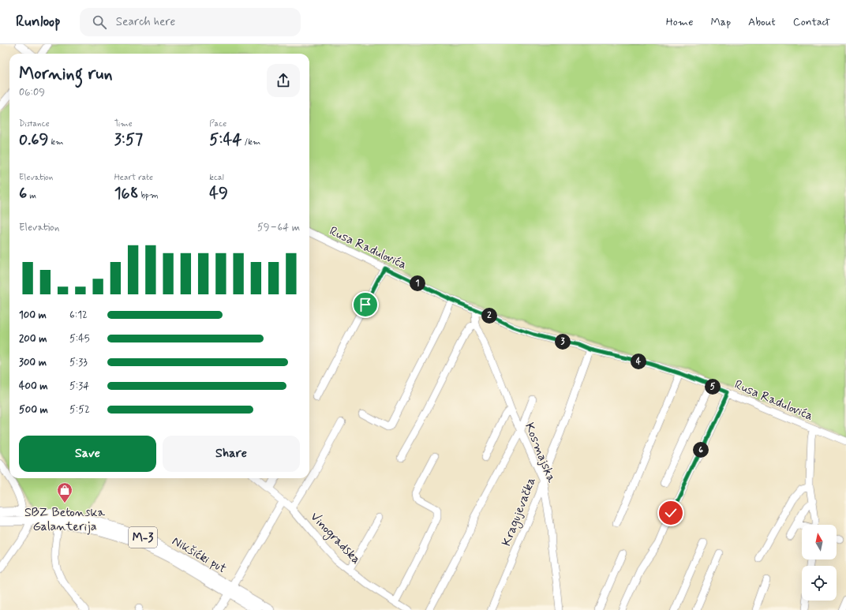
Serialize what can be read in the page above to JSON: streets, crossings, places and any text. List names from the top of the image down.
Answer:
{
  "streets": {
    "main road": ["M-3", "Nikšićki put"],
    "street": [
      "Rusa Radulovića",
      "Kosmajska",
      "Kragujevačka",
      "Vinogradska"
    ]
  },
  "crossings": [
    ["Rusa Radulovića", "Kosmajska"],
    ["Rusa Radulovića", "Kragujevačka"],
    ["Kosmajska", "Kragujevačka"]
  ],
  "places": {
    "shop": ["SBZ Betonska Galanterija"]
  },
  "north": "top",
  "page": {
    "header": "Runloop",
    "search": "Search here",
    "nav": [
      "Home",
      "Map",
      "About",
      "Contact"
    ],
    "heading": ["Morning run", "06:09"],
    "stats": [
      ["Distance", "0.69 km"],
      ["Time", "3:57"],
      ["Pace", "5:44 /km"],
      ["Elevation", "6 m"],
      ["Heart rate", "168 bpm"],
      ["kcal", "49"]
    ],
    "chart": ["Elevation", "59–64 m"],
    "pins": [
      "1",
      "2",
      "3",
      "4",
      "5",
      "6"
    ],
    "list": [
      {
        "name": "100 m",
        "note": "6:12"
      },
      {
        "name": "200 m",
        "note": "5:45"
      },
      {
        "name": "300 m",
        "note": "5:33"
      },
      {
        "name": "400 m",
        "note": "5:34"
      },
      {
        "name": "500 m",
        "note": "5:52"
      }
    ],
    "buttons": ["Save", "Share"]
  }
}
